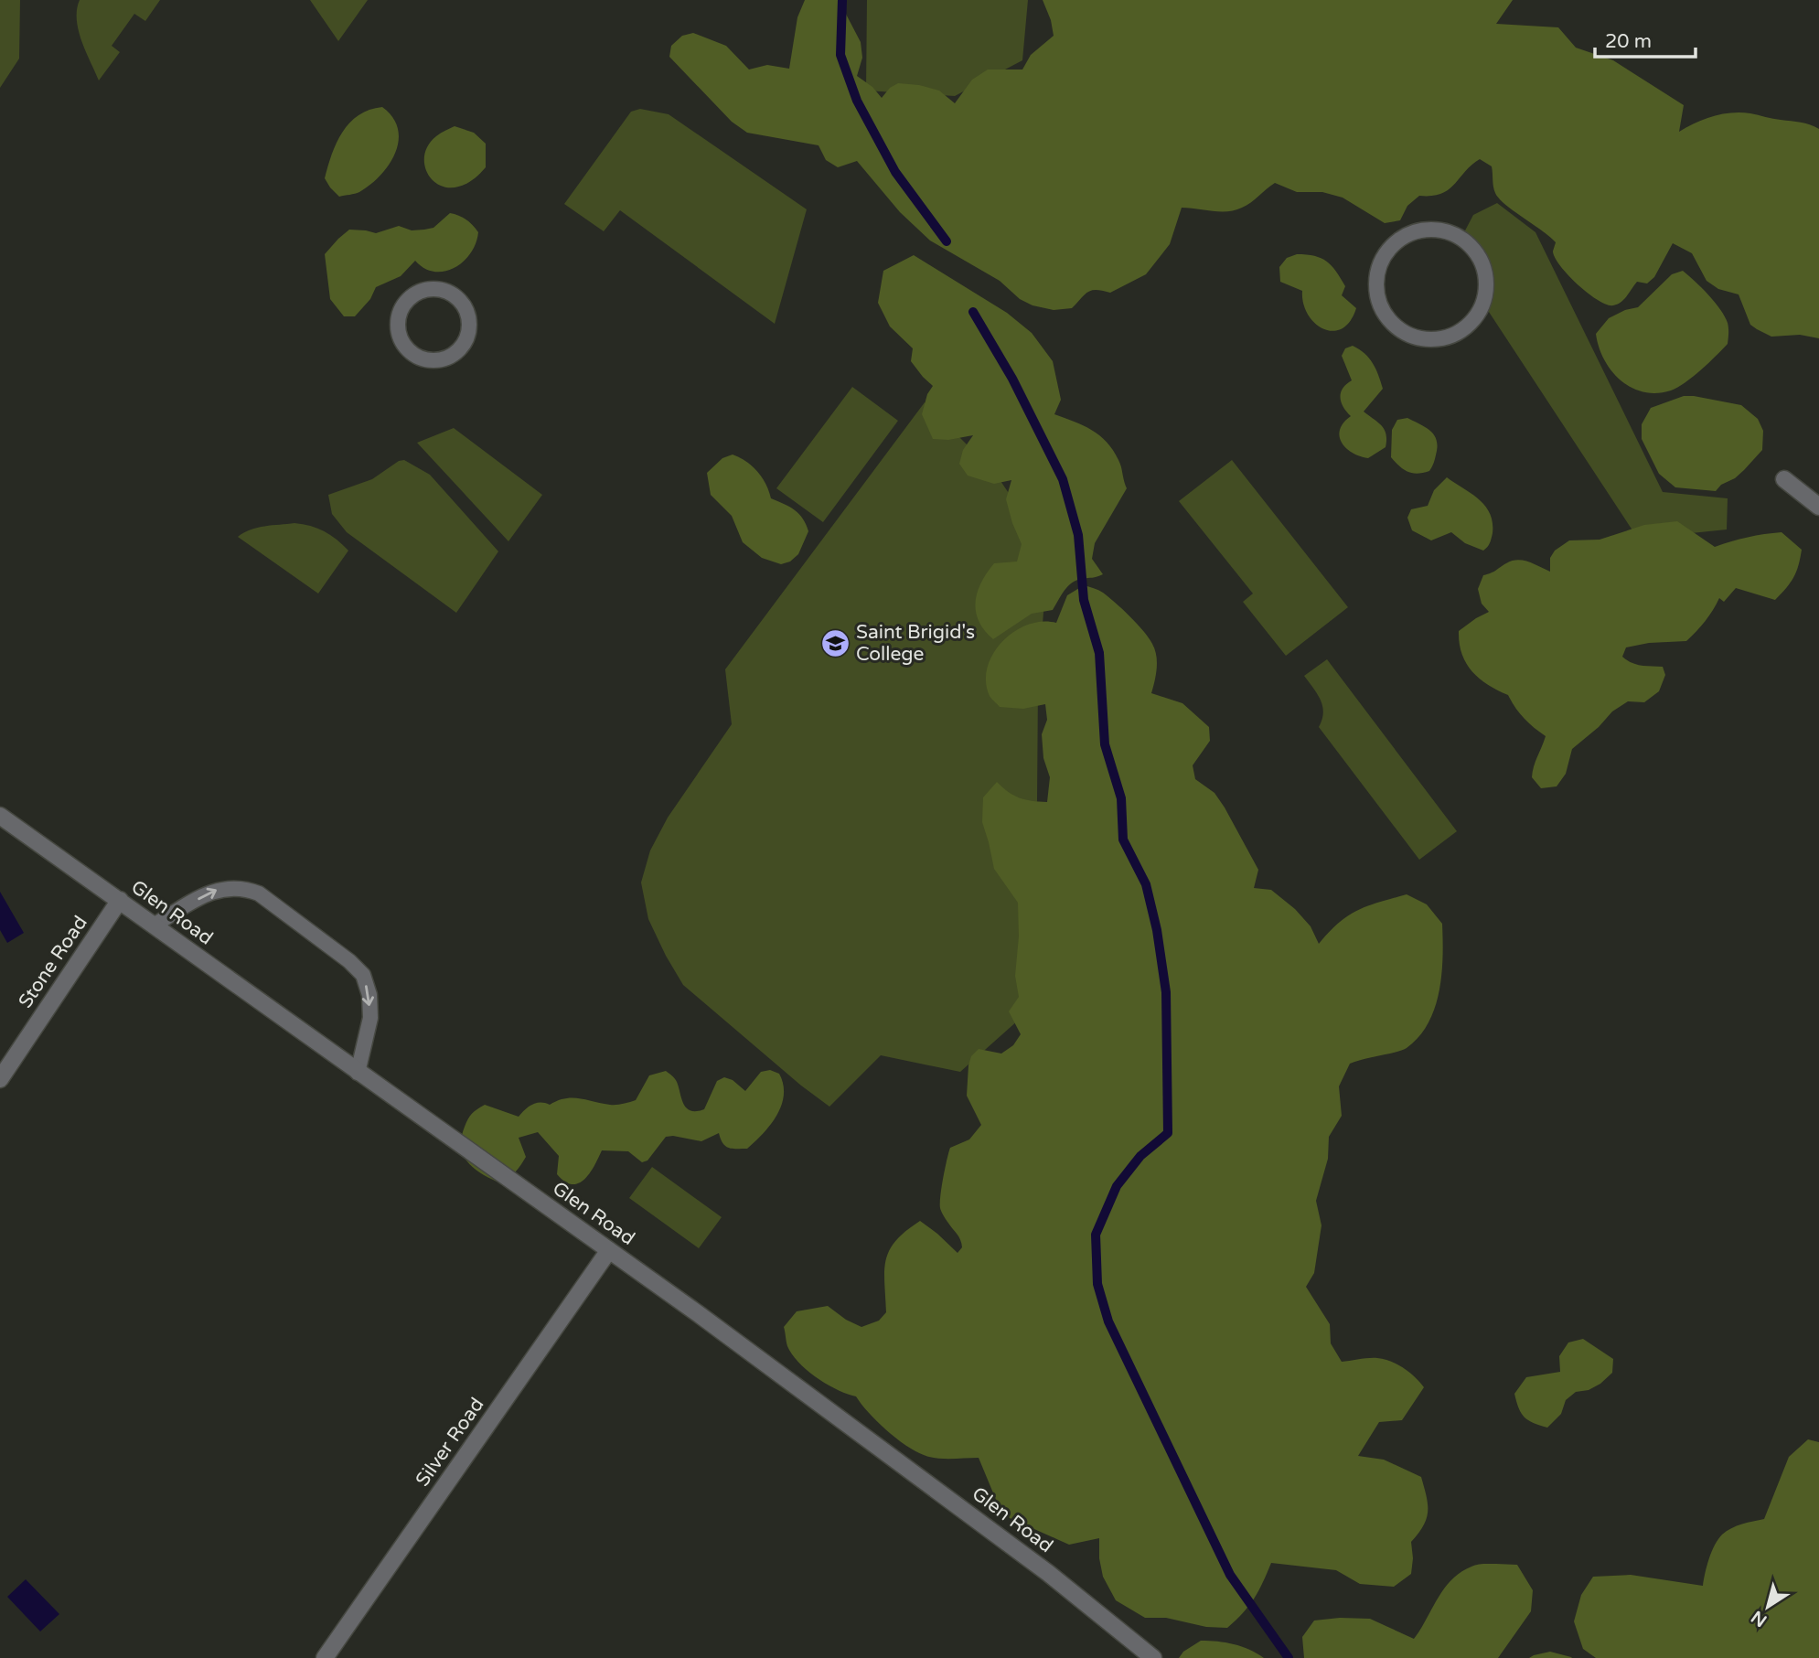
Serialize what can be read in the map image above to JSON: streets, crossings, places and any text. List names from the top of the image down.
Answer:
{
  "streets": {
    "street": ["Glen Road", "Stone Road", "Silver Road"]
  },
  "crossings": [
    ["Glen Road", "Stone Road"],
    ["Glen Road", "Silver Road"]
  ],
  "places": {
    "school or university": ["Saint Brigid's College"]
  },
  "scale_bar": "20 m",
  "north": "bottom left"
}
